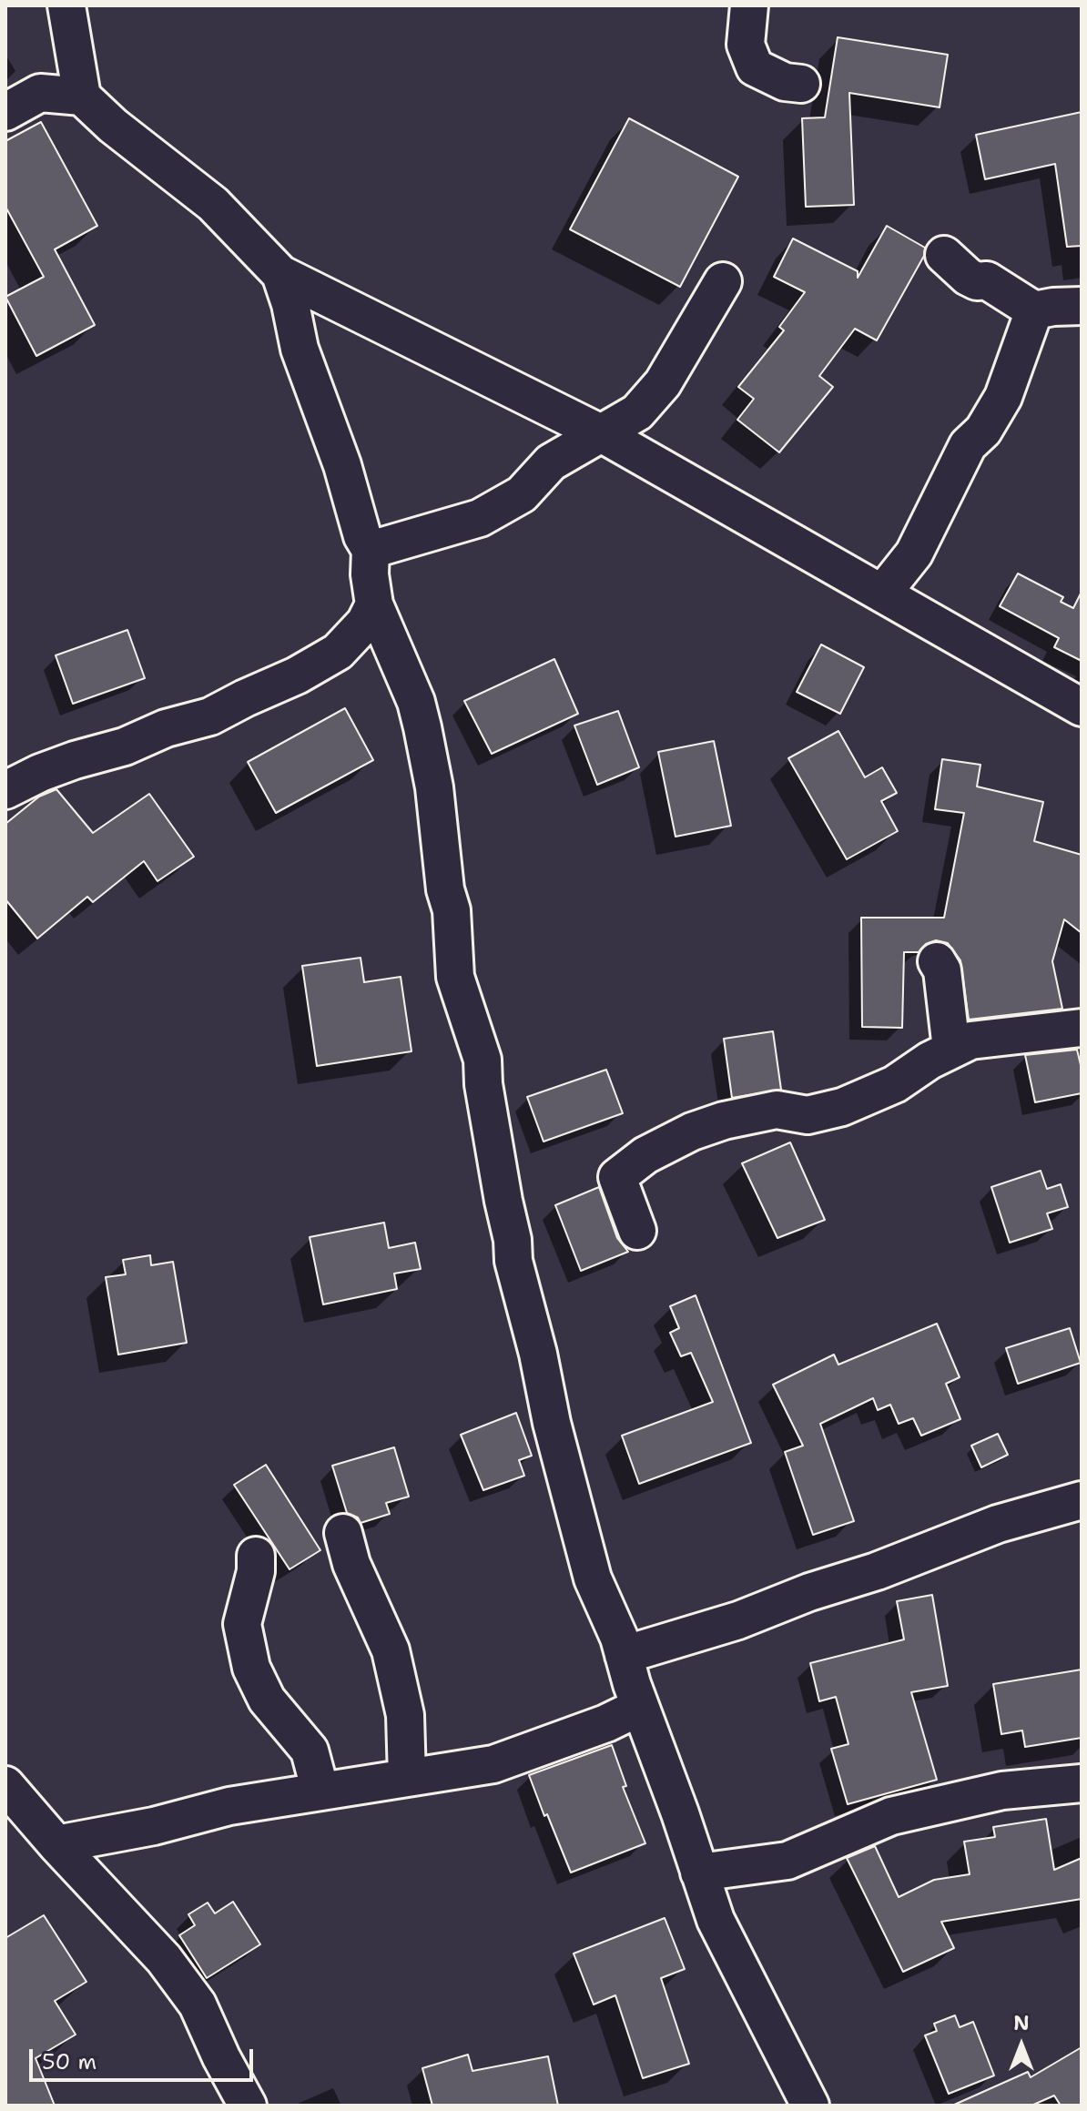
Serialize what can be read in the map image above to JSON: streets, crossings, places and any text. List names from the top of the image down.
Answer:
{
  "scale_bar": "50 m",
  "north": "top"
}
